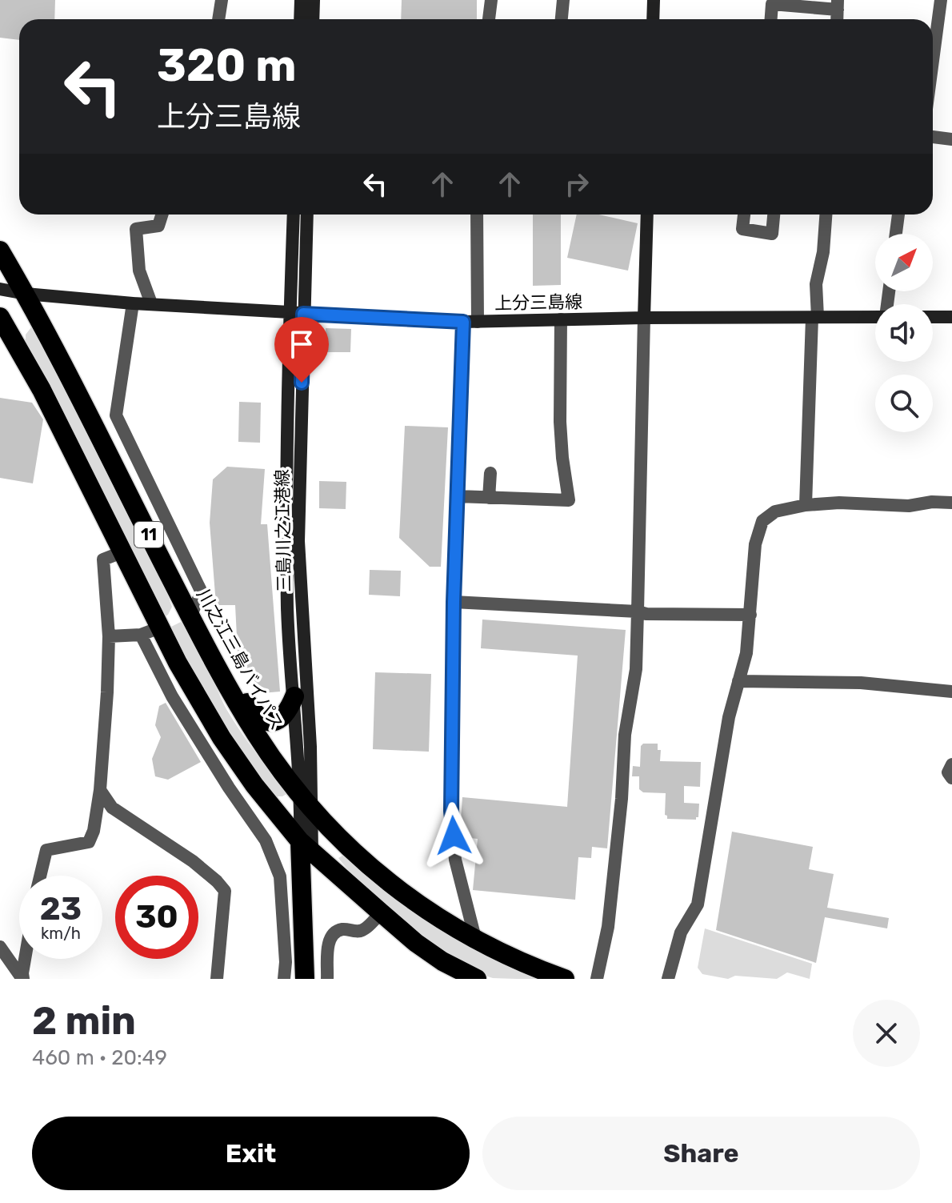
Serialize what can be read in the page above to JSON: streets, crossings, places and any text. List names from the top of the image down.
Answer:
{
  "streets": {
    "highway": ["11", "川之江三島バイパス"],
    "main road": ["上分三島線", "三島川之江港線"]
  },
  "crossings": [
    ["上分三島線", "三島川之江港線"],
    ["上分三島線", "川之江三島バイパス"],
    ["三島川之江港線", "11"],
    ["三島川之江港線", "川之江三島バイパス"]
  ],
  "north": "top right",
  "page": {
    "turn": ["320 m", "上分三島線"],
    "speed": "23 km/h",
    "limit": "30",
    "heading": ["2 min", "460 m · 20:49"],
    "buttons": ["Exit", "Share"]
  }
}
